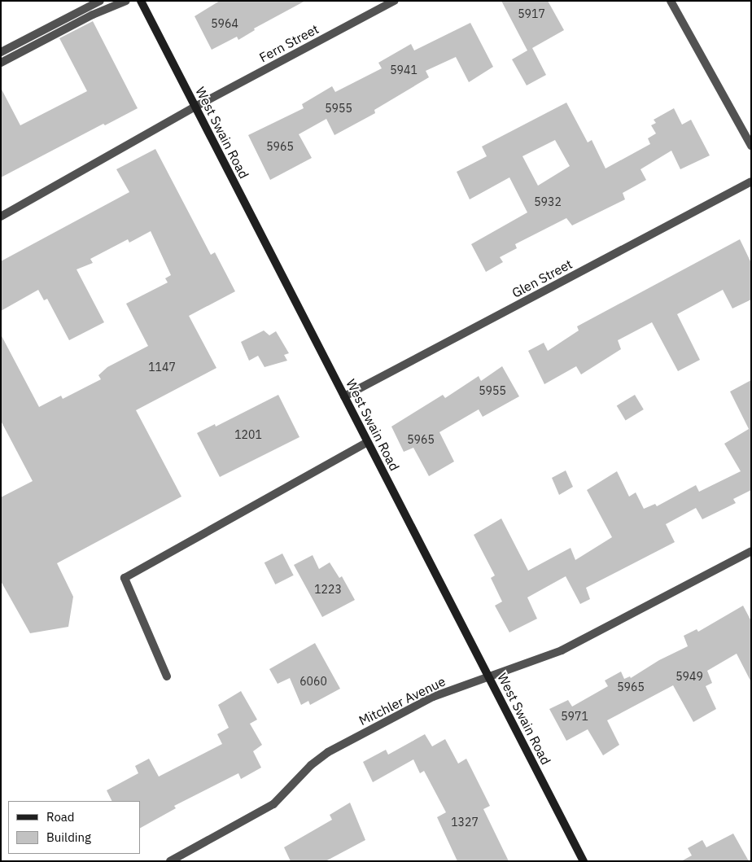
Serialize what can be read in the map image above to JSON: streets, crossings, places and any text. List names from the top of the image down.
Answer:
{
  "streets": {
    "street": [
      "Fern Street",
      "West Swain Road",
      "Glen Street",
      "Mitchler Avenue"
    ]
  },
  "crossings": [
    ["Fern Street", "West Swain Road"],
    ["West Swain Road", "Glen Street"],
    ["West Swain Road", "Mitchler Avenue"]
  ],
  "house_numbers": [
    "5917",
    "5964",
    "5941",
    "5955",
    "5965",
    "5932",
    "1147",
    "5955",
    "1201",
    "5965",
    "1223",
    "5949",
    "6060",
    "5965",
    "5971",
    "1327"
  ],
  "legend": ["Road", "Building"]
}
